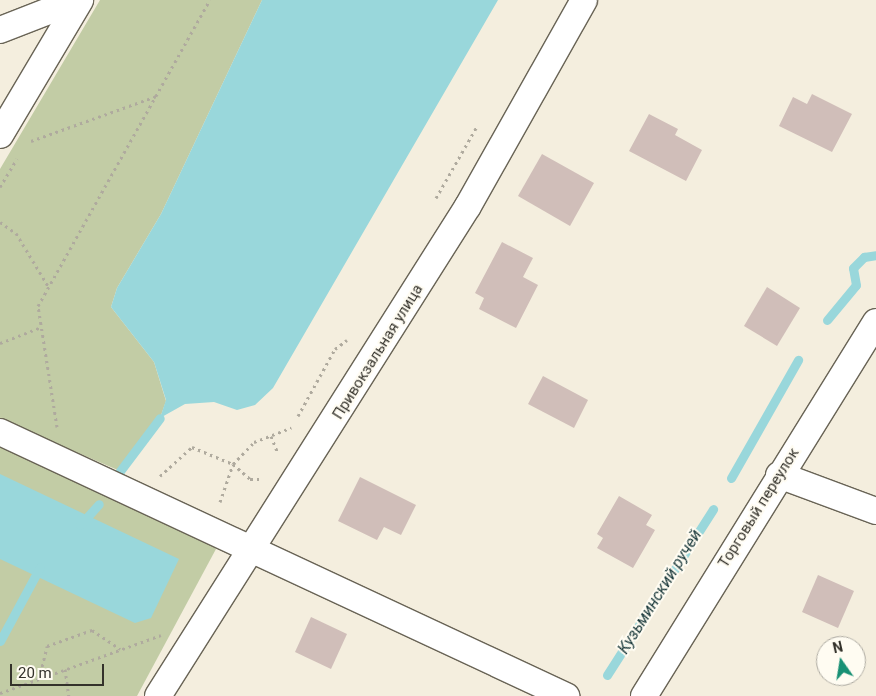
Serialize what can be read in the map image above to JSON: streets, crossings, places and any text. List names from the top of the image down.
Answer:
{
  "streets": {
    "street": ["Привокзальная улица", "Торговый переулок"]
  },
  "water": ["Кузьминский ручей"],
  "scale_bar": "20 m",
  "north": "top"
}
